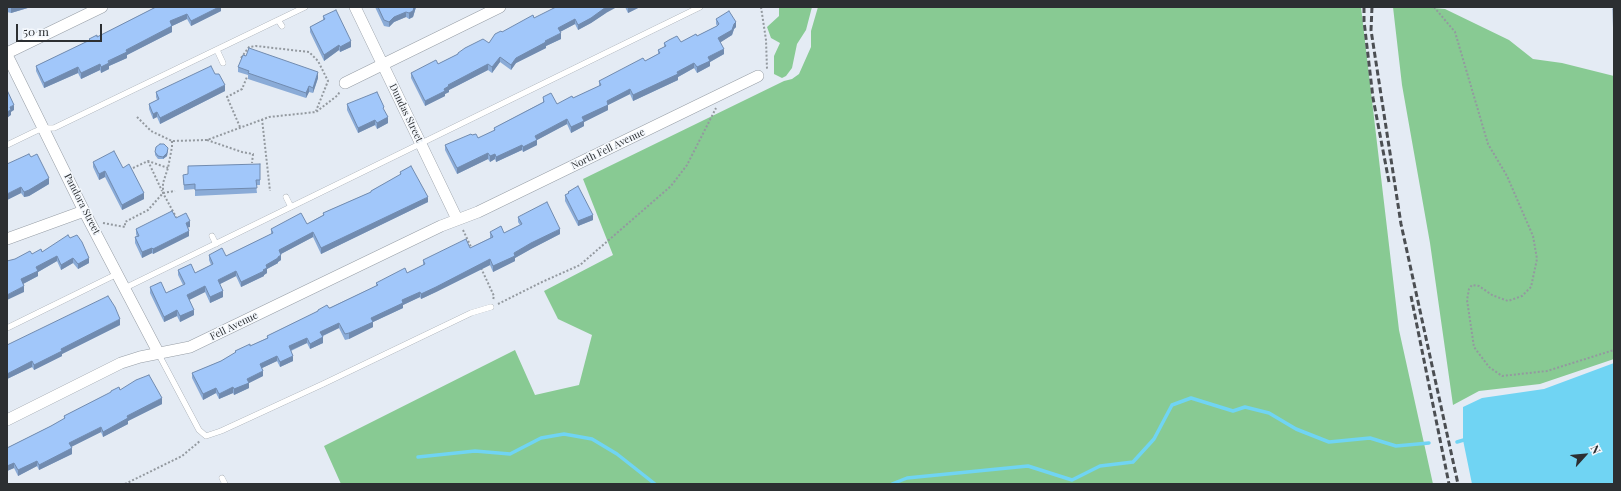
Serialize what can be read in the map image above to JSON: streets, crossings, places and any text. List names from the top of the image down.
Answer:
{
  "streets": {
    "street": [
      "Dundas Street",
      "North Fell Avenue",
      "Pandora Street",
      "Fell Avenue"
    ]
  },
  "crossings": [
    ["Dundas Street", "North Fell Avenue"],
    ["Dundas Street", "Fell Avenue"],
    ["North Fell Avenue", "Fell Avenue"],
    ["Pandora Street", "Fell Avenue"]
  ],
  "scale_bar": "50 m",
  "north": "top right"
}
